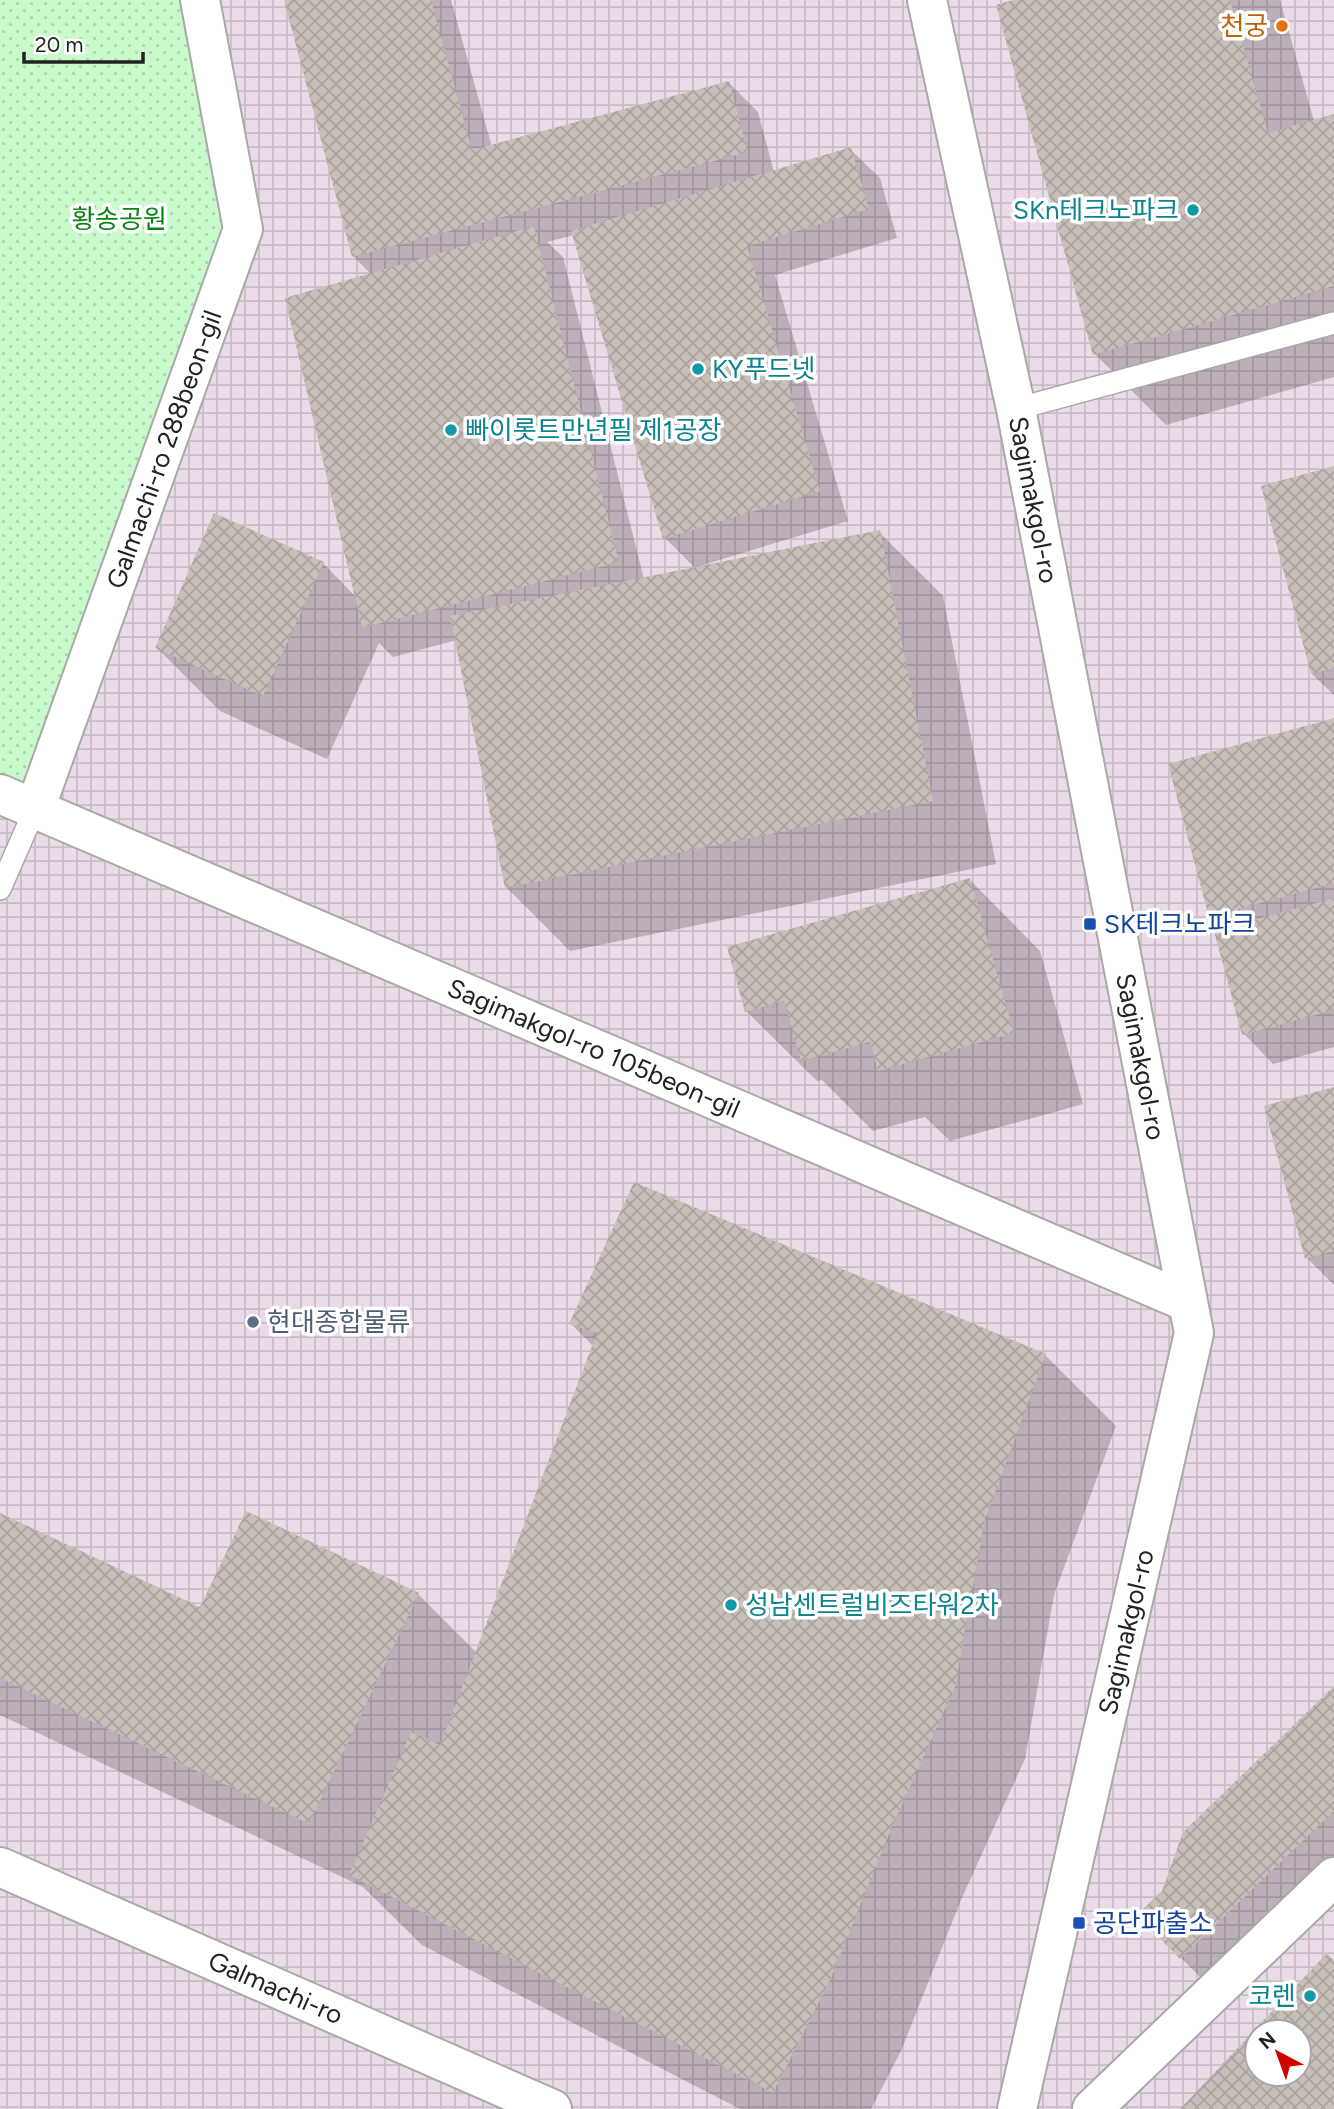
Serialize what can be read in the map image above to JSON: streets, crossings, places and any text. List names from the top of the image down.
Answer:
{
  "streets": {
    "street": [
      "Galmachi-ro 288beon-gil",
      "Sagimakgol-ro",
      "Sagimakgol-ro 105beon-gil",
      "Galmachi-ro"
    ]
  },
  "crossings": [
    ["Galmachi-ro 288beon-gil", "Sagimakgol-ro 105beon-gil"],
    ["Sagimakgol-ro", "Sagimakgol-ro 105beon-gil"]
  ],
  "parks": ["황송공원"],
  "places": {
    "other": [
      "천궁",
      "SKn테크노파크",
      "KY푸드넷",
      "빠이롯트만년필 제1공장",
      "현대종합물류",
      "성남센트럴비즈타워2차",
      "코렌"
    ],
    "transit": ["SK테크노파크", "공단파출소"]
  },
  "scale_bar": "20 m",
  "north": "top left"
}
